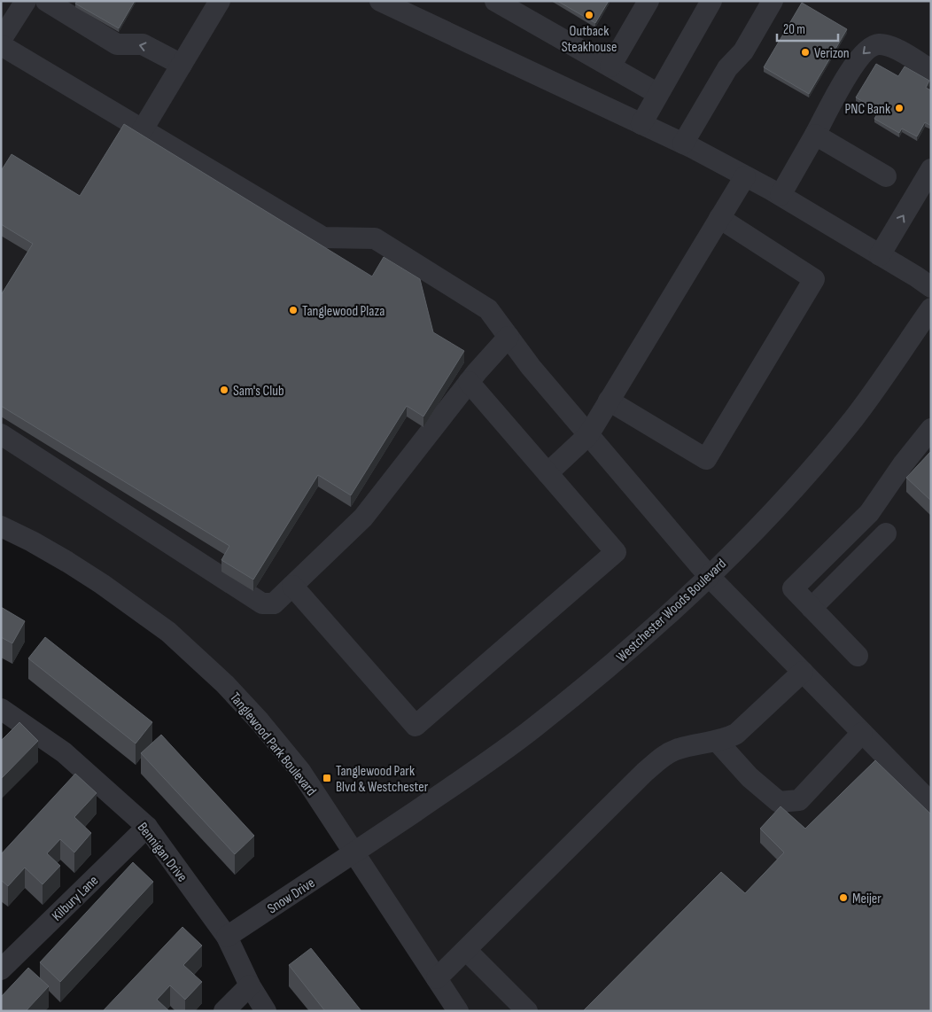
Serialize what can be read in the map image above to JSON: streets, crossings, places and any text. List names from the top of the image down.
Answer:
{
  "streets": {
    "street": [
      "Westchester Woods Boulevard",
      "Tanglewood Park Boulevard",
      "Bennigan Drive",
      "Snow Drive",
      "Kilbury Lane"
    ]
  },
  "crossings": [
    ["Westchester Woods Boulevard", "Tanglewood Park Boulevard"],
    ["Westchester Woods Boulevard", "Snow Drive"],
    ["Tanglewood Park Boulevard", "Snow Drive"],
    ["Bennigan Drive", "Snow Drive"],
    ["Bennigan Drive", "Kilbury Lane"]
  ],
  "places": {
    "other": [
      "Outback Steakhouse",
      "Verizon",
      "PNC Bank",
      "Tanglewood Plaza",
      "Sam's Club",
      "Meijer"
    ],
    "transit": ["Tanglewood Park Blvd & Westchester"]
  },
  "scale_bar": "20 m"
}
